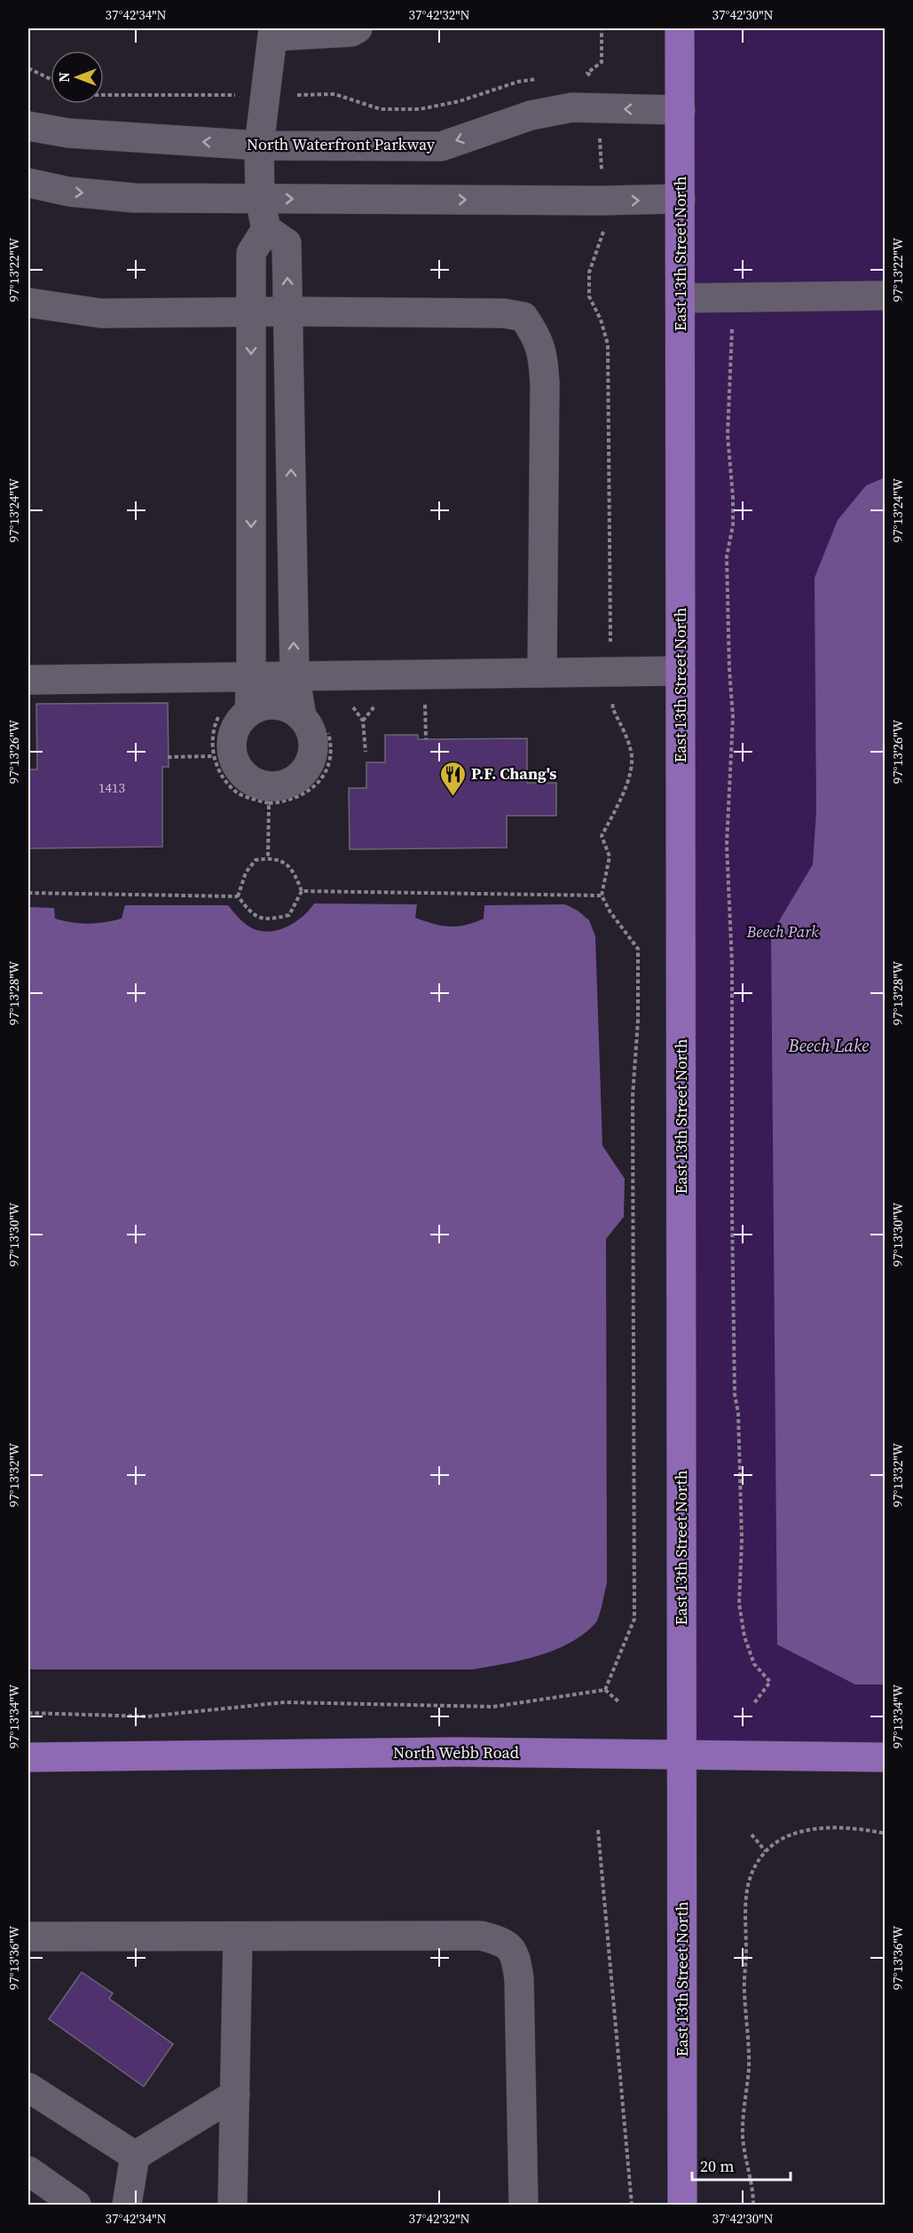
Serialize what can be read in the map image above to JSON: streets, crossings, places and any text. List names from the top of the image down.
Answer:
{
  "streets": {
    "main road": ["East 13th Street North", "North Webb Road"],
    "street": ["North Waterfront Parkway"]
  },
  "crossings": [
    ["North Waterfront Parkway", "East 13th Street North"],
    ["East 13th Street North", "North Webb Road"]
  ],
  "water": ["Beech Lake"],
  "parks": ["Beech Park"],
  "places": {
    "restaurant": ["P.F. Chang's"]
  },
  "house_numbers": ["1413"],
  "scale_bar": "20 m",
  "north": "left",
  "coordinates": [
    "37°42'34\"N",
    "37°42'32\"N",
    "37°42'30\"N",
    "97°13'22\"W",
    "97°13'24\"W",
    "97°13'26\"W",
    "97°13'28\"W",
    "97°13'30\"W",
    "97°13'32\"W",
    "97°13'34\"W",
    "97°13'36\"W"
  ]
}
